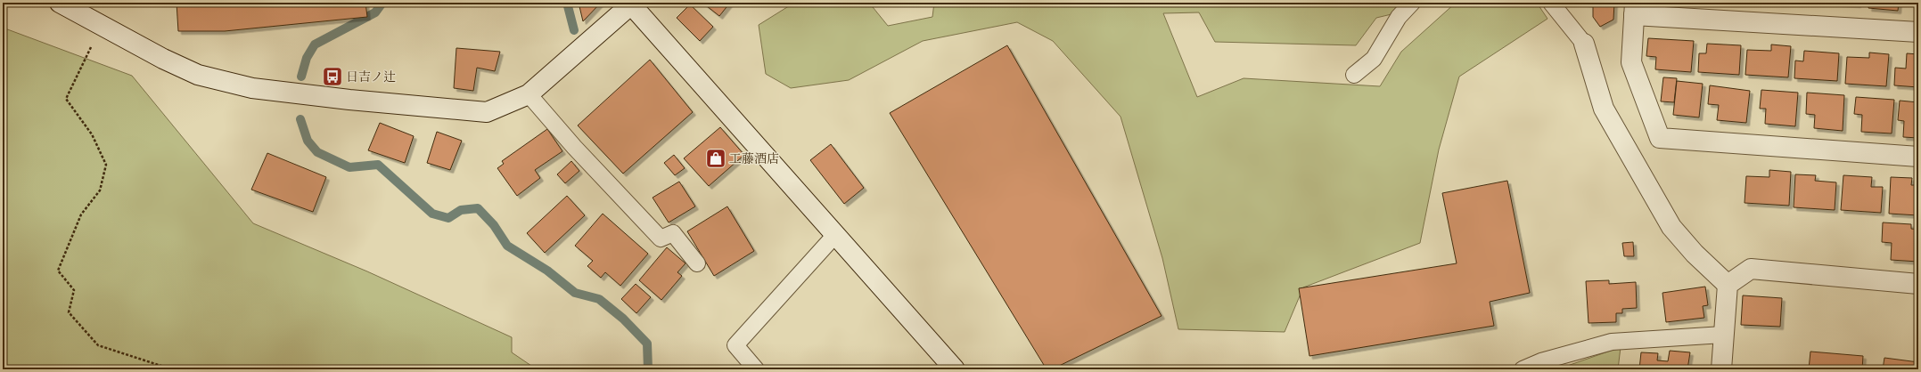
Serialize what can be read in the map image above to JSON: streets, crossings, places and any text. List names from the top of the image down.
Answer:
{
  "places": {
    "bus stop": ["日吉ノ辻"],
    "shop": ["工藤酒店"]
  }
}
